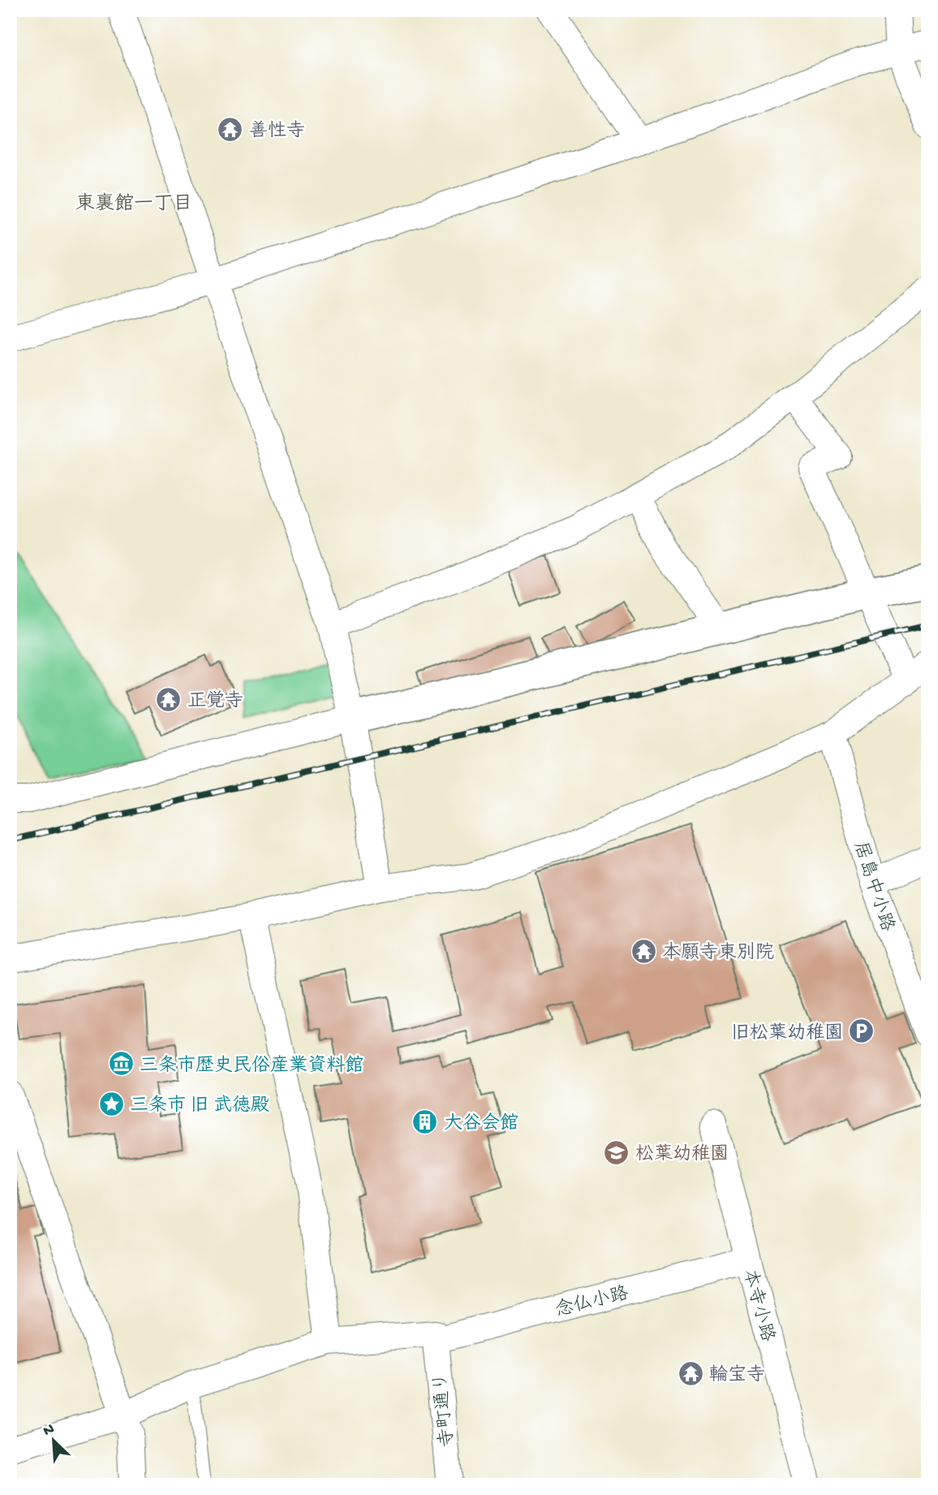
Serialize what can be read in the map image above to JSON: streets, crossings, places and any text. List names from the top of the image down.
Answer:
{
  "streets": {
    "street": [
      "居島中小路",
      "念仏小路",
      "本寺小路",
      "寺町通り"
    ]
  },
  "crossings": [
    ["念仏小路", "本寺小路"],
    ["念仏小路", "寺町通り"]
  ],
  "districts": ["東裏館一丁目"],
  "places": {
    "temple": [
      "善性寺",
      "正覚寺",
      "本願寺東別院",
      "輪宝寺"
    ],
    "parking": ["旧松葉幼稚園"],
    "museum": ["三条市歴史民俗産業資料館"],
    "place": ["三条市 旧 武徳殿"],
    "building": ["大谷会館"],
    "school or university": ["松葉幼稚園"]
  },
  "north": "top left"
}
